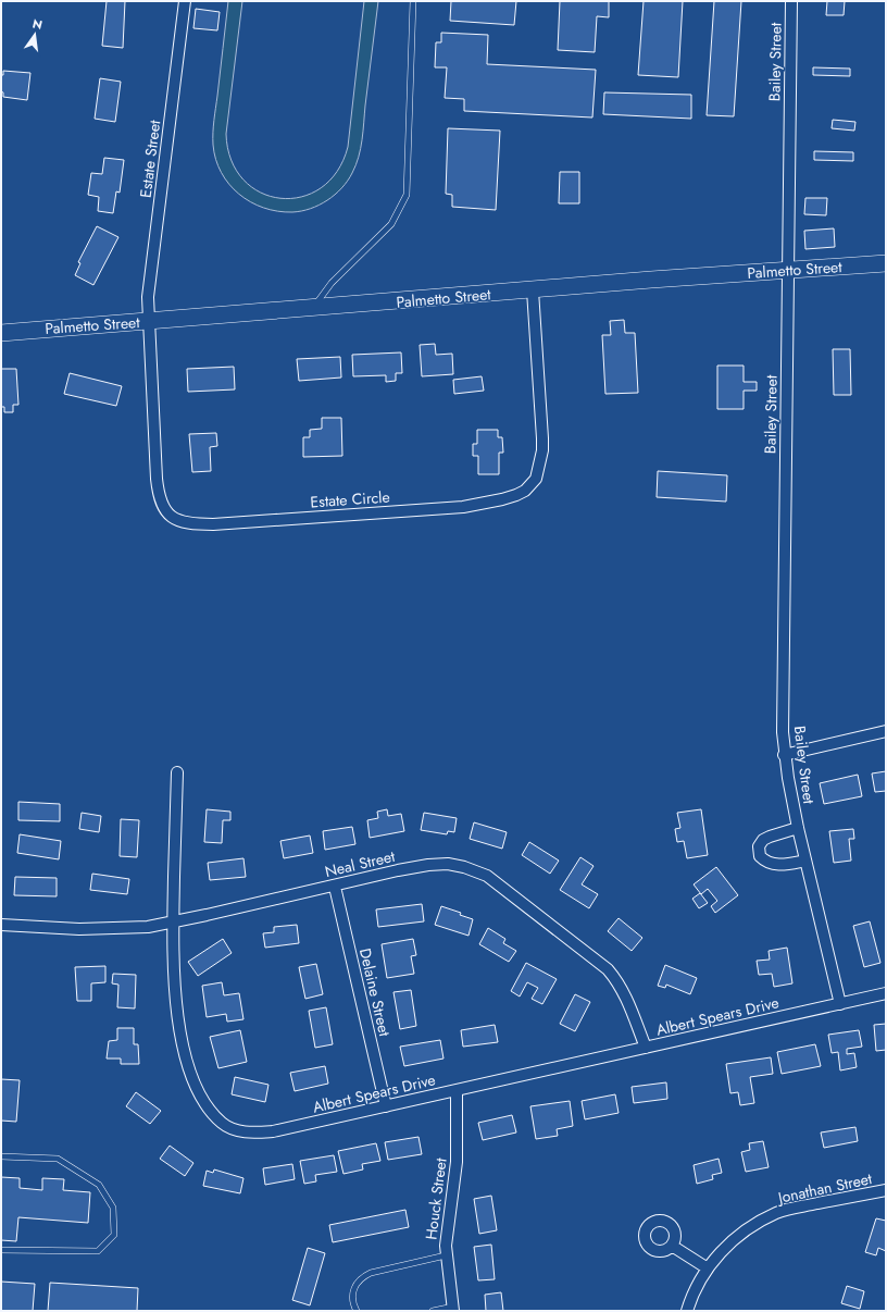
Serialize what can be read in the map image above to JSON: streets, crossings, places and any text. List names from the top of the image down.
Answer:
{
  "streets": {
    "street": [
      "Bailey Street",
      "Estate Street",
      "Palmetto Street",
      "Estate Circle",
      "Neal Street",
      "Delaine Street",
      "Albert Spears Drive",
      "Jonathan Street",
      "Houck Street"
    ]
  },
  "crossings": [
    ["Bailey Street", "Palmetto Street"],
    ["Bailey Street", "Albert Spears Drive"],
    ["Estate Street", "Palmetto Street"],
    ["Estate Street", "Estate Circle"],
    ["Palmetto Street", "Estate Circle"],
    ["Neal Street", "Delaine Street"],
    ["Neal Street", "Albert Spears Drive"],
    ["Delaine Street", "Albert Spears Drive"],
    ["Albert Spears Drive", "Houck Street"]
  ],
  "north": "top"
}
